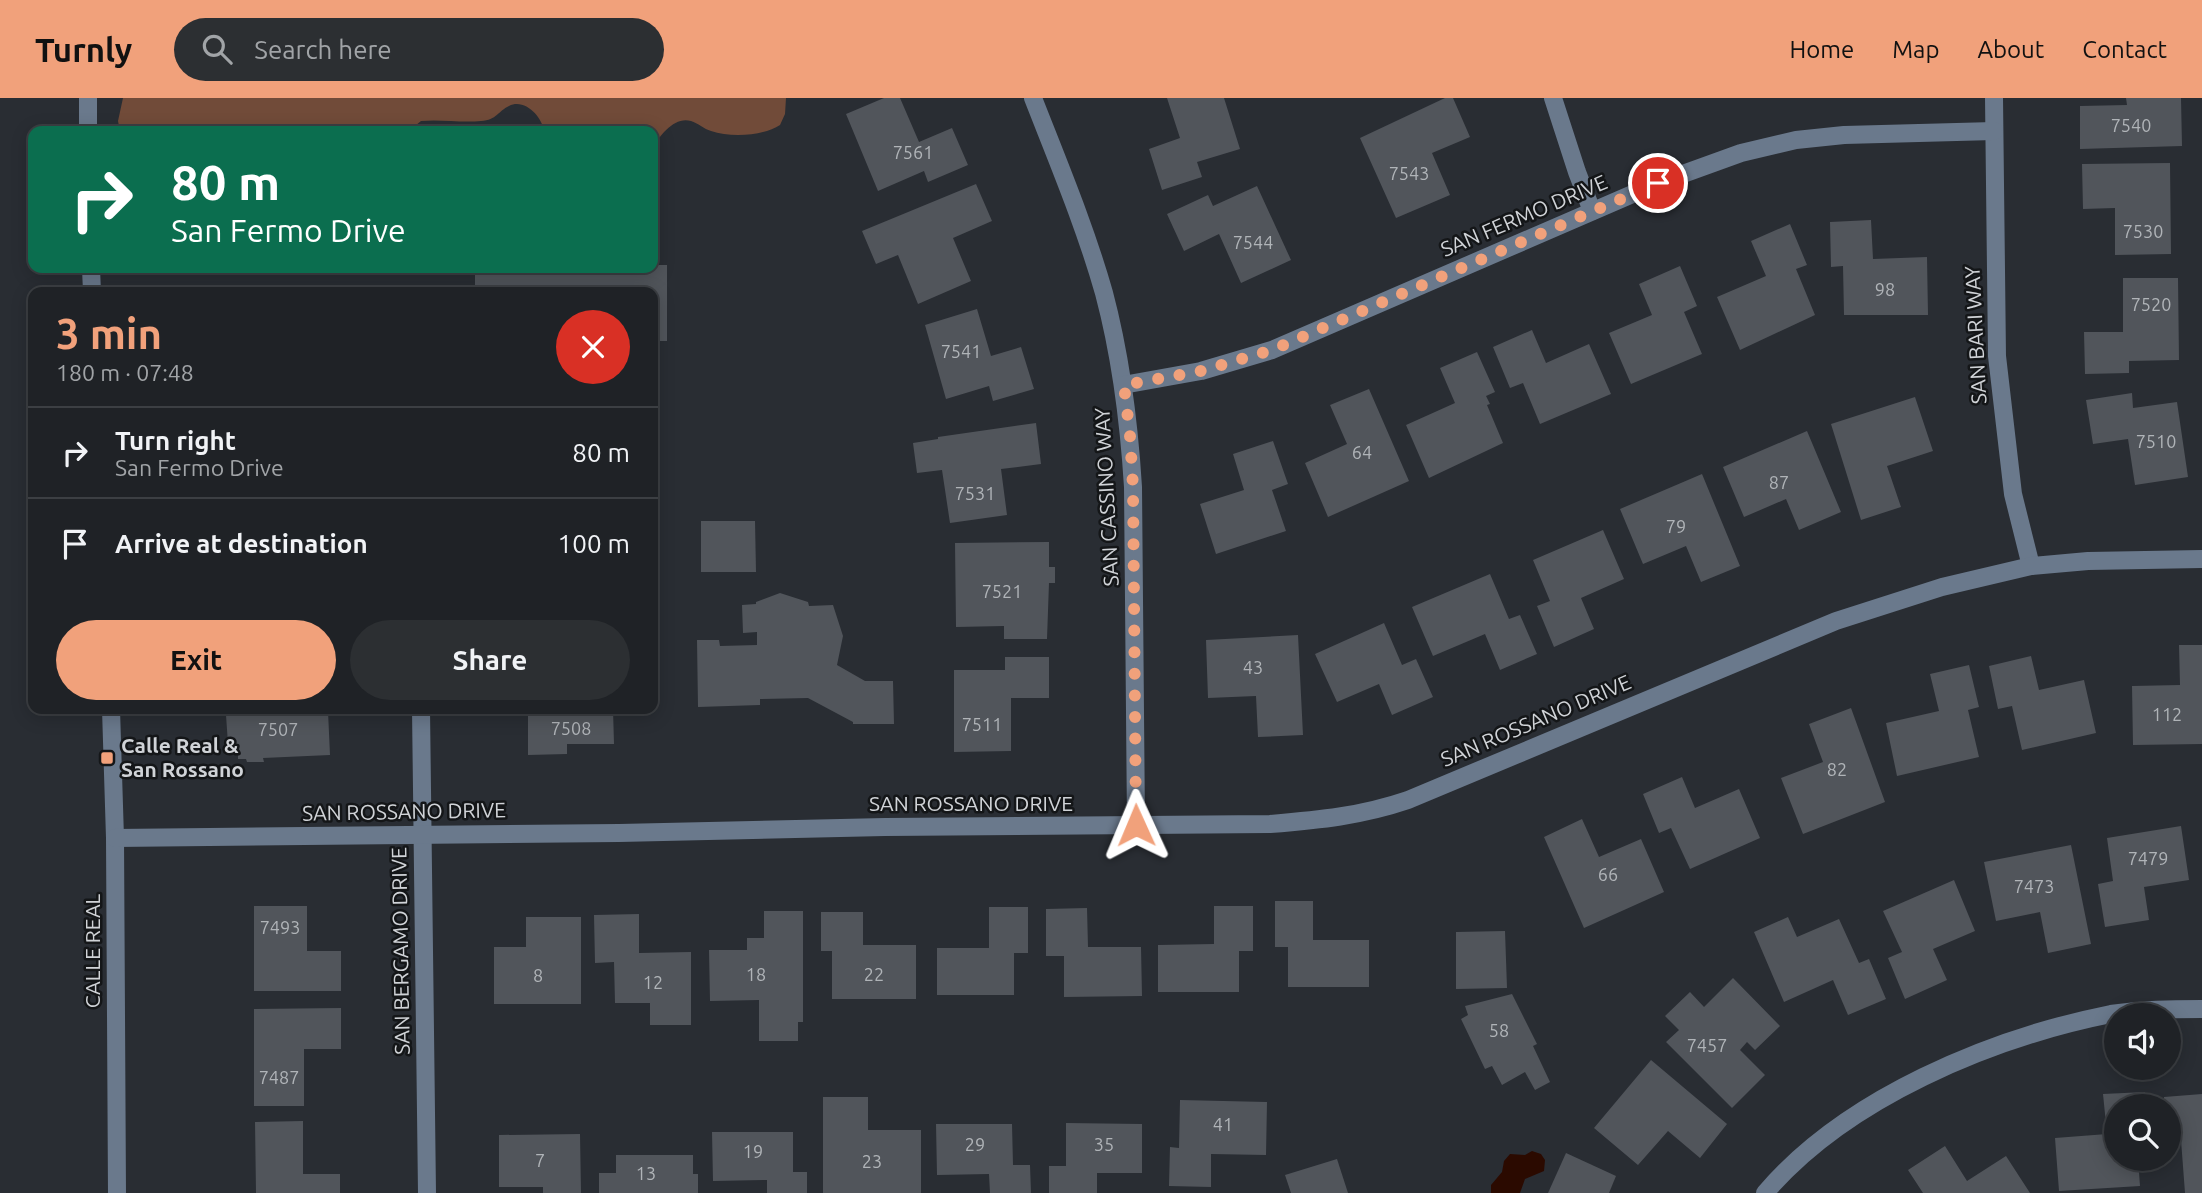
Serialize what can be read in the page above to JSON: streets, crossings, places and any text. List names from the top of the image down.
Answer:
{
  "streets": {
    "street": [
      "SAN FERMO DRIVE",
      "SAN BARI WAY",
      "SAN CASSINO WAY",
      "SAN ROSSANO DRIVE",
      "CALLE REAL",
      "SAN BERGAMO DRIVE"
    ]
  },
  "crossings": [
    ["SAN FERMO DRIVE", "SAN BARI WAY"],
    ["SAN FERMO DRIVE", "SAN CASSINO WAY"],
    ["SAN BARI WAY", "SAN ROSSANO DRIVE"],
    ["SAN CASSINO WAY", "SAN ROSSANO DRIVE"],
    ["SAN ROSSANO DRIVE", "CALLE REAL"],
    ["SAN ROSSANO DRIVE", "SAN BERGAMO DRIVE"]
  ],
  "places": {
    "transit": ["Calle Real & San Rossano"]
  },
  "house_numbers": [
    "7540",
    "7561",
    "7543",
    "7530",
    "7544",
    "98",
    "7520",
    "7541",
    "7510",
    "64",
    "87",
    "7531",
    "79",
    "7521",
    "43",
    "112",
    "7511",
    "7508",
    "7507",
    "82",
    "7479",
    "66",
    "7473",
    "7493",
    "18",
    "22",
    "8",
    "12",
    "58",
    "7457",
    "7487",
    "41",
    "29",
    "35",
    "19",
    "7",
    "23",
    "13"
  ],
  "page": {
    "header": "Turnly",
    "search": "Search here",
    "nav": [
      "Home",
      "Map",
      "About",
      "Contact"
    ],
    "turn": ["80 m", "San Fermo Drive"],
    "heading": ["3 min", "180 m · 07:48"],
    "list": [
      {
        "name": "Turn right",
        "note": "San Fermo Drive",
        "value": "80 m"
      },
      {
        "name": "Arrive at destination",
        "value": "100 m"
      }
    ],
    "buttons": ["Exit", "Share"]
  }
}
